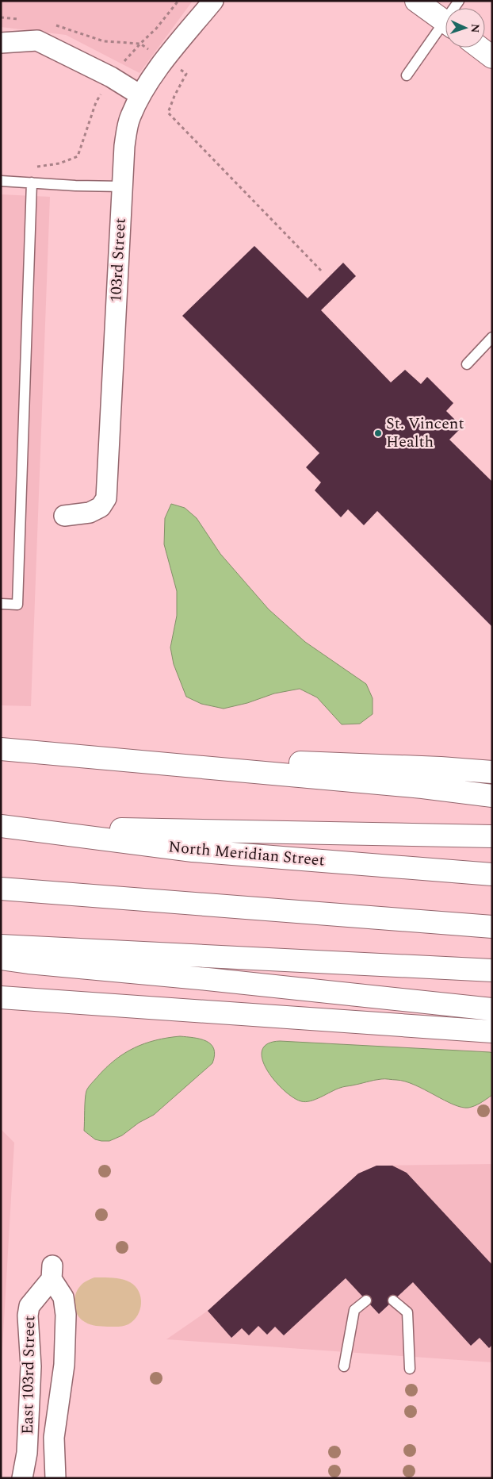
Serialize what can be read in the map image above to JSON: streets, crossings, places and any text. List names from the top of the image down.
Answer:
{
  "streets": {
    "main road": ["North Meridian Street"],
    "street": ["103rd Street", "East 103rd Street"]
  },
  "places": ["St. Vincent Health"],
  "north": "right"
}
